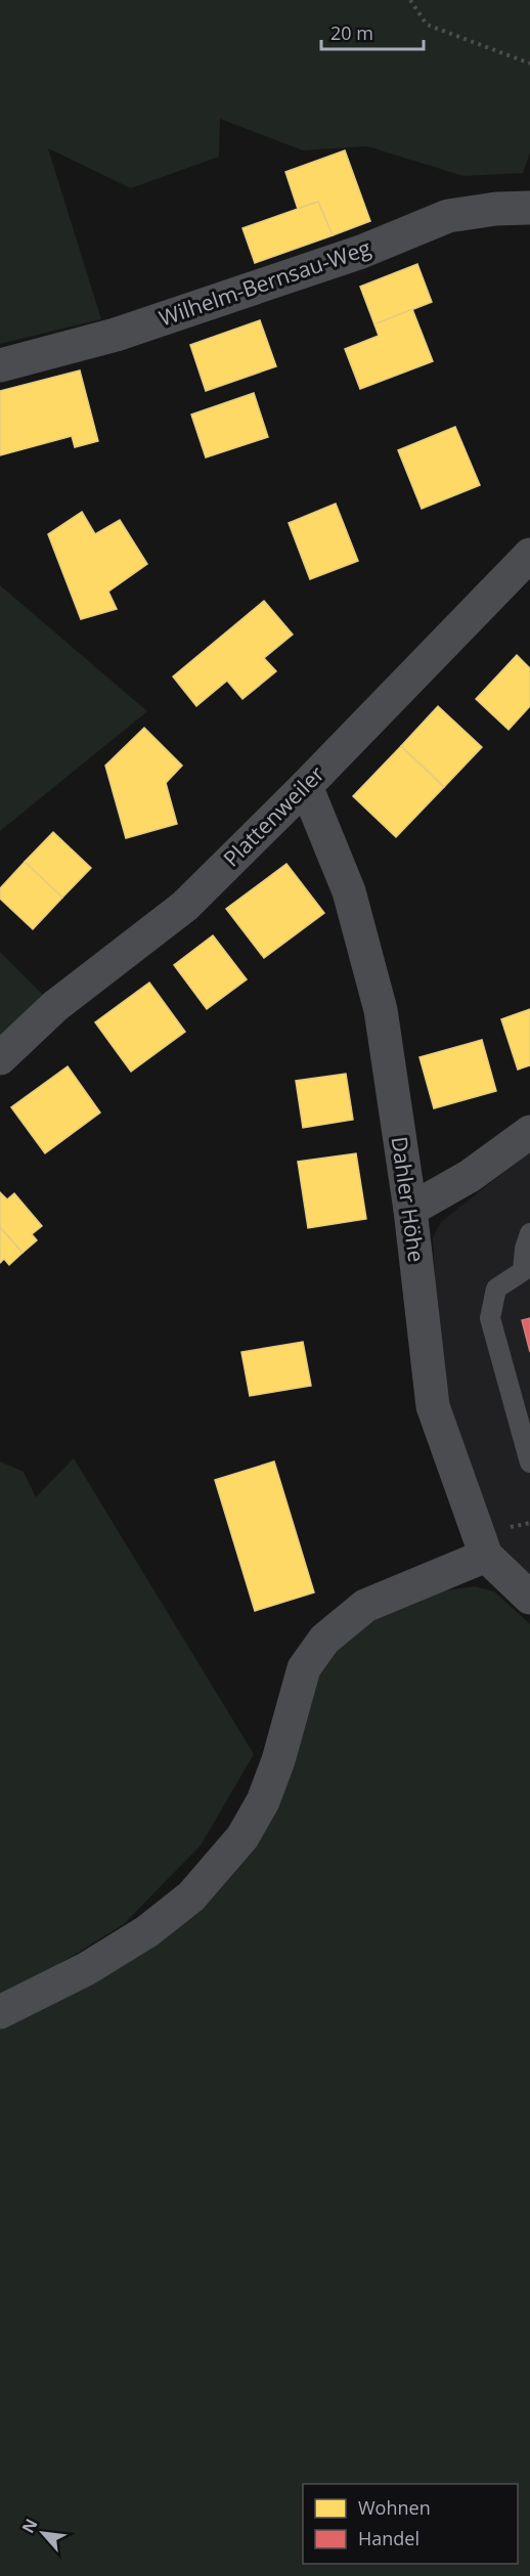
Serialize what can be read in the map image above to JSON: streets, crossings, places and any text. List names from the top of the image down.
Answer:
{
  "streets": {
    "street": ["Wilhelm-Bernsau-Weg", "Plattenweiler", "Dahler Höhe"]
  },
  "crossings": [
    ["Plattenweiler", "Dahler Höhe"]
  ],
  "legend": ["Wohnen", "Handel"],
  "scale_bar": "20 m",
  "north": "top left"
}
